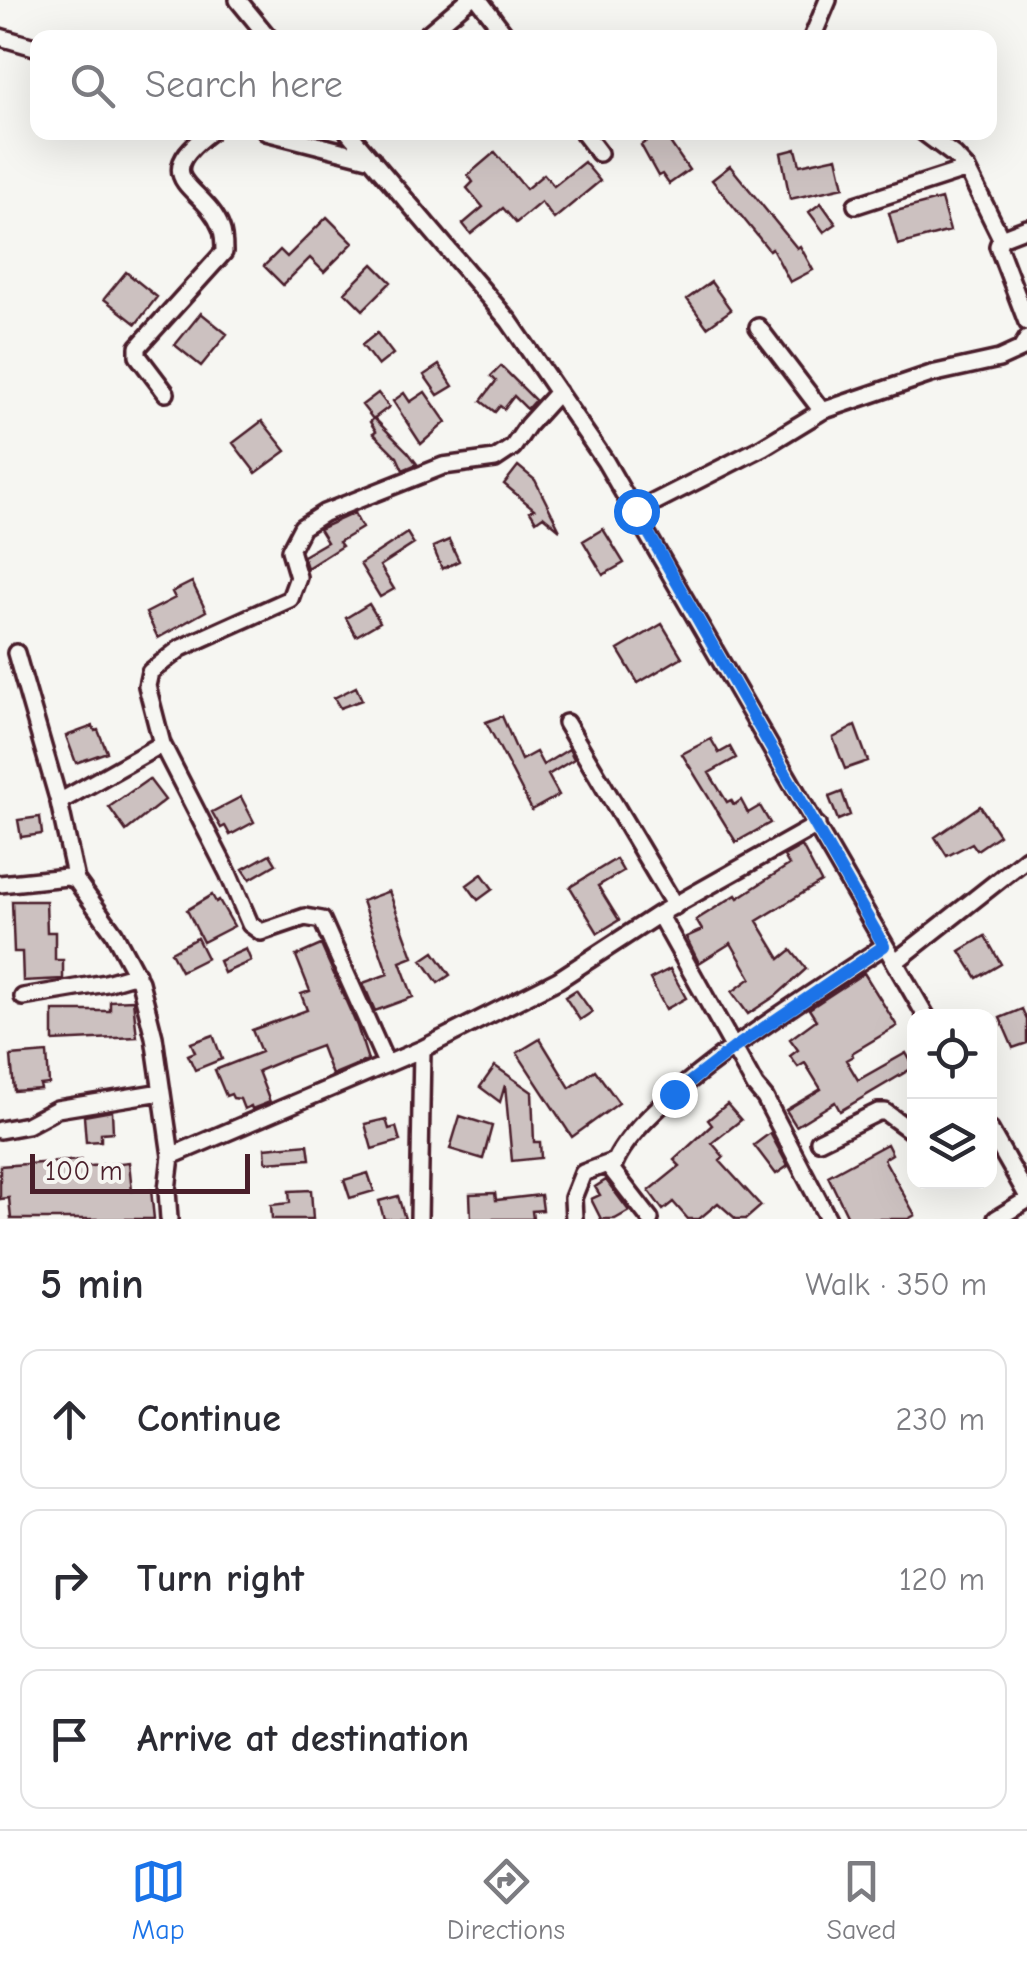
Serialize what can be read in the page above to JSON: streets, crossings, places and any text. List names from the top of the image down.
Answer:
{
  "scale_bar": "100 m",
  "page": {
    "search": "Search here",
    "scale": "100 m",
    "heading": ["5 min", "Walk · 350 m"],
    "list": [
      ["Continue", "230 m"],
      ["Turn right", "120 m"],
      "Arrive at destination"
    ],
    "nav": ["Map", "Directions", "Saved"]
  }
}
